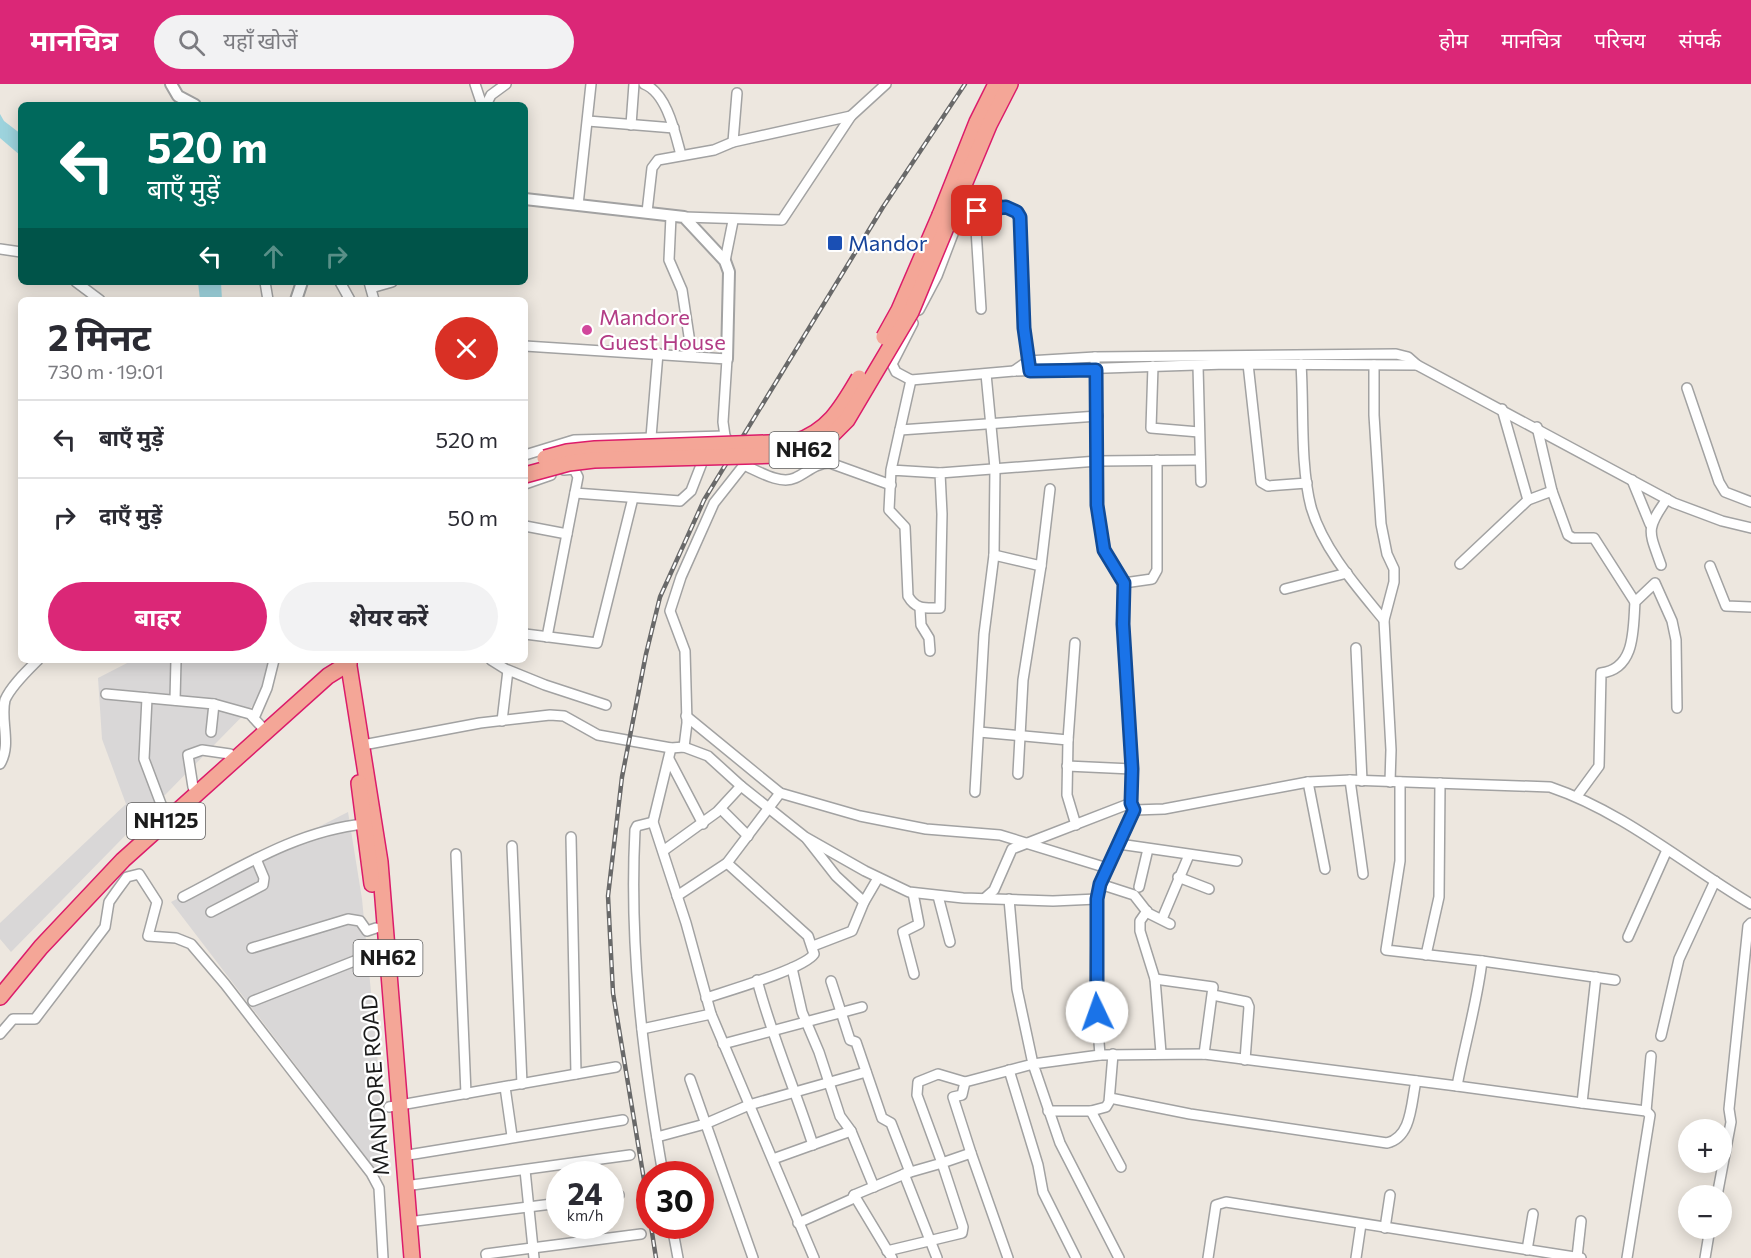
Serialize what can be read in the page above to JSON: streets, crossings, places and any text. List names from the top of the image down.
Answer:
{
  "streets": {
    "highway": ["NH62", "NH125", "MANDORE ROAD"]
  },
  "places": {
    "transit": ["Mandor"],
    "other": ["Mandore Guest House"]
  },
  "page": {
    "header": "मानचित्र",
    "search": "यहाँ खोजें",
    "nav": [
      "होम",
      "मानचित्र",
      "परिचय",
      "संपर्क"
    ],
    "turn": ["520 m", "बाएँ मुड़ें"],
    "heading": ["2 मिनट", "730 m · 19:01"],
    "list": [
      {
        "name": "बाएँ मुड़ें",
        "value": "520 m"
      },
      {
        "name": "दाएँ मुड़ें",
        "value": "50 m"
      }
    ],
    "buttons": ["बाहर", "शेयर करें"],
    "map_buttons": ["+", "−"],
    "speed": "24 km/h",
    "limit": "30"
  }
}
